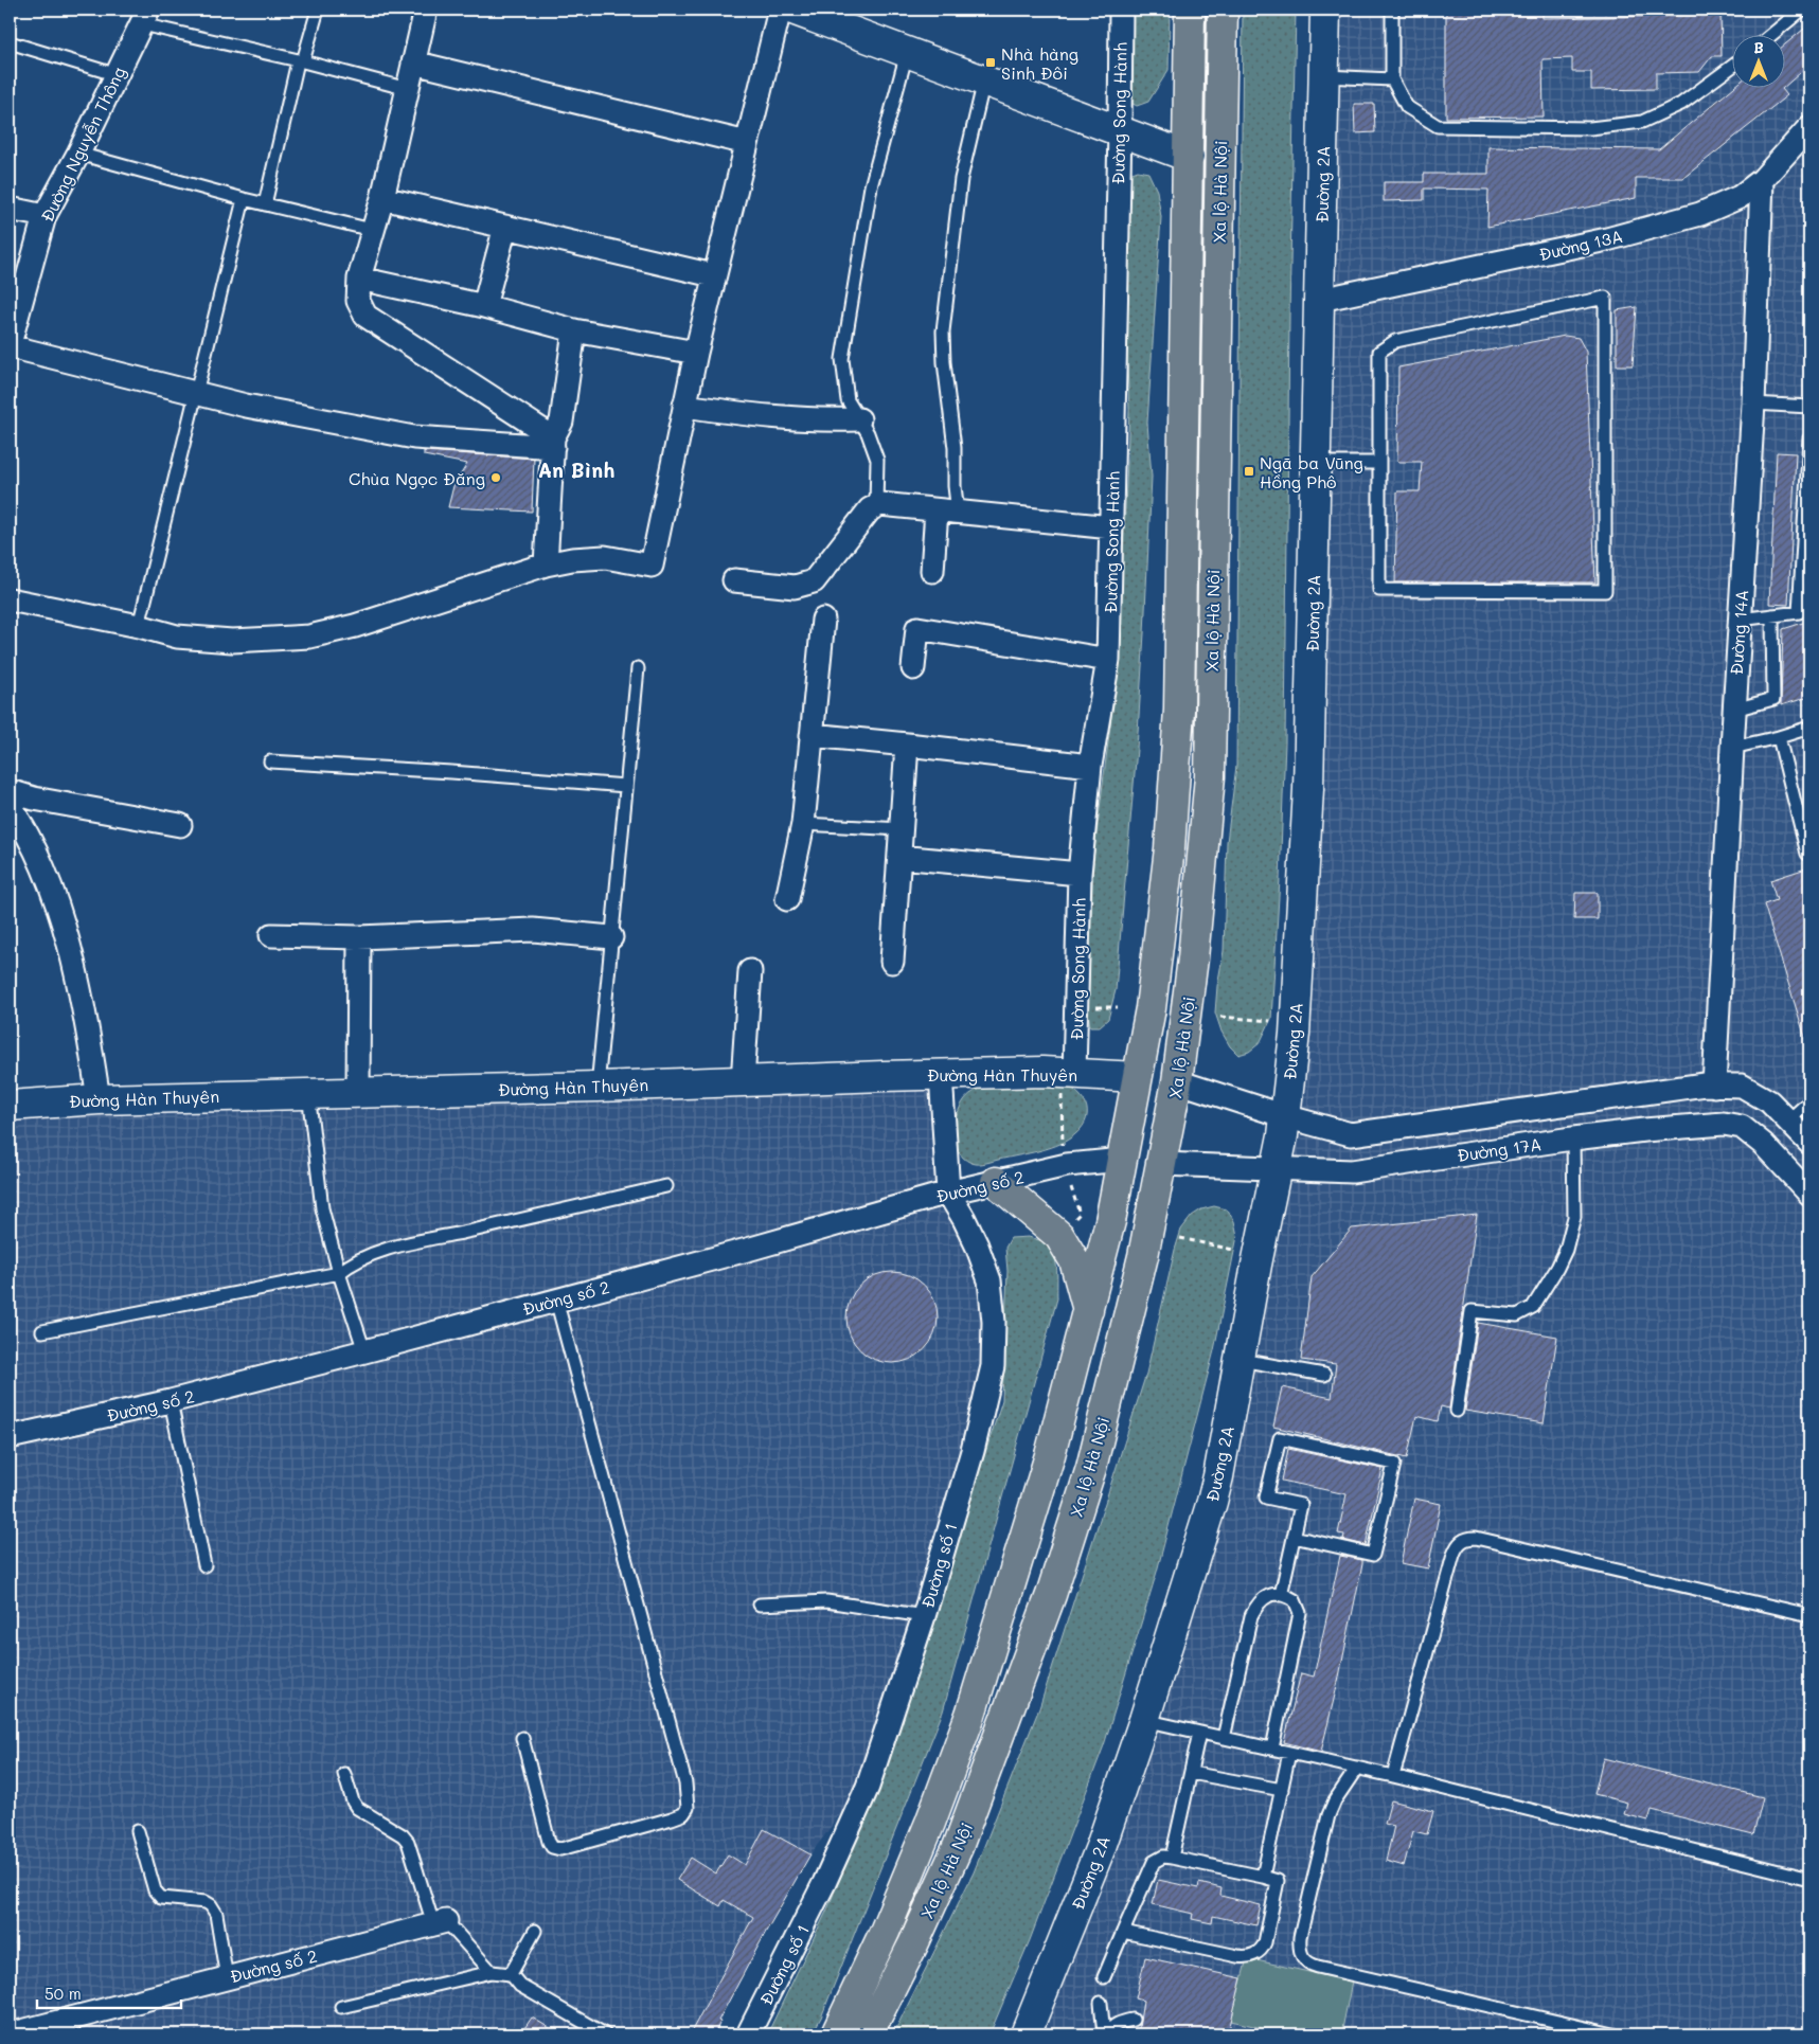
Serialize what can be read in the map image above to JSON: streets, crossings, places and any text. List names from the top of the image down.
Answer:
{
  "streets": {
    "highway": ["Xa lộ Hà Nội"],
    "street": [
      "Đường Song Hành",
      "Đường Nguyễn Thông",
      "Đường 2A",
      "Đường 13A",
      "Đường 14A",
      "Đường Hàn Thuyên",
      "Đường 17A",
      "Đường số 2",
      "Đường số 1"
    ]
  },
  "crossings": [
    ["Đường Song Hành", "Đường Hàn Thuyên"],
    ["Đường 2A", "Đường 13A"],
    ["Đường 2A", "Đường 17A"],
    ["Xa lộ Hà Nội", "Đường Hàn Thuyên"],
    ["Xa lộ Hà Nội", "Đường 17A"],
    ["Xa lộ Hà Nội", "Đường số 2"],
    ["Đường 13A", "Đường 14A"],
    ["Đường 14A", "Đường 17A"],
    ["Đường Hàn Thuyên", "Đường số 1"],
    ["Đường số 2", "Đường số 1"]
  ],
  "districts": ["An Bình"],
  "places": {
    "transit": ["Nhà hàng Sinh Đôi", "Ngã ba Vũng Hồng Phô"],
    "other": ["Chùa Ngọc Đăng"]
  },
  "scale_bar": "50 m",
  "north": "top"
}
